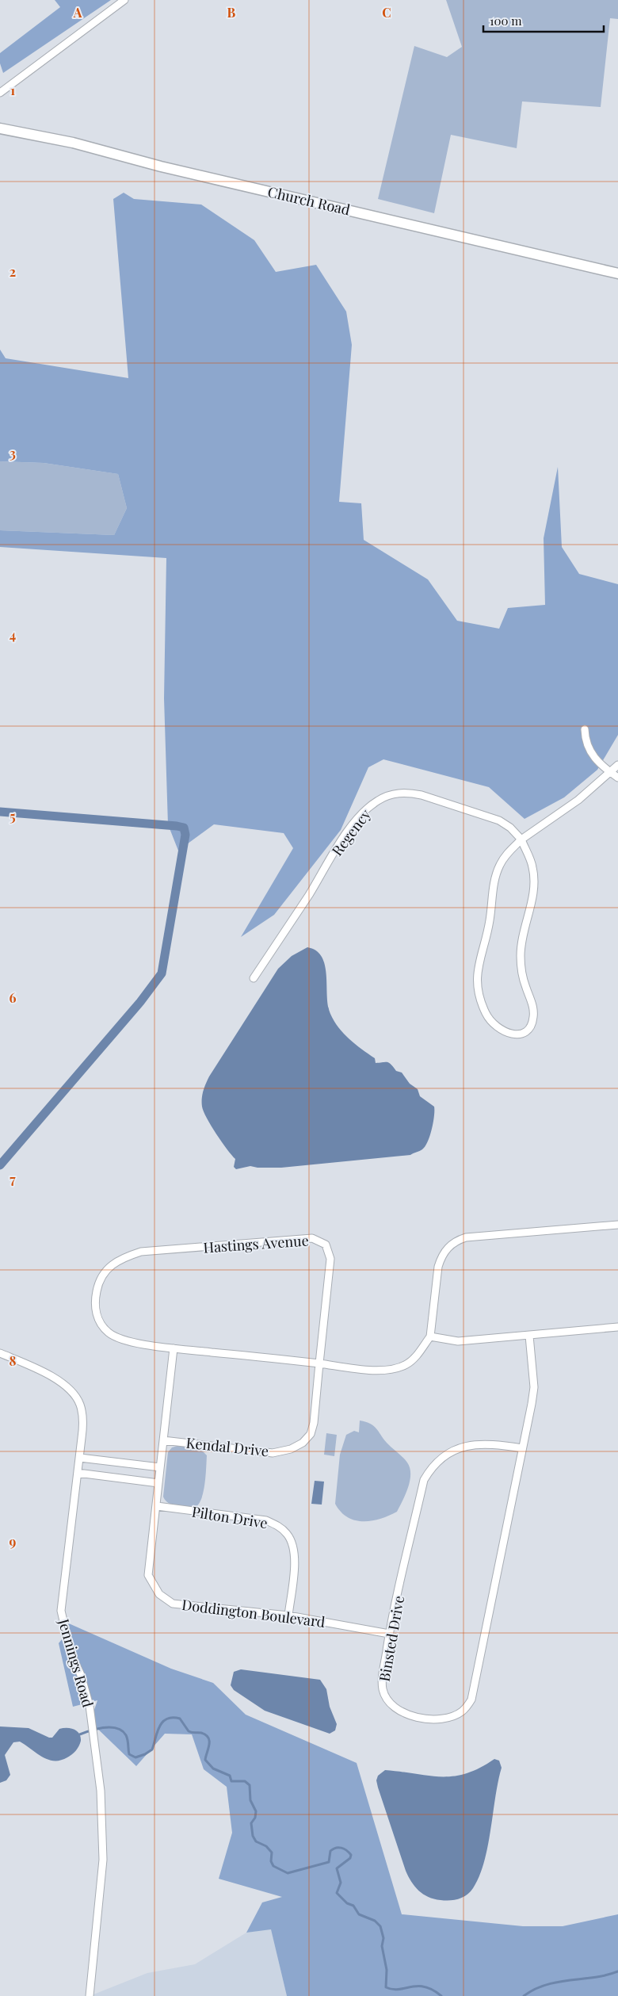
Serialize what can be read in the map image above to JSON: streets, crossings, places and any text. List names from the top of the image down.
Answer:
{
  "streets": {
    "main road": ["Church Road"],
    "street": [
      "Regency",
      "Hastings Avenue",
      "Kendal Drive",
      "Pilton Drive",
      "Doddington Boulevard",
      "Binsted Drive",
      "Jennings Road"
    ]
  },
  "crossings": [
    ["Hastings Avenue", "Kendal Drive"],
    ["Hastings Avenue", "Doddington Boulevard"],
    ["Kendal Drive", "Doddington Boulevard"],
    ["Pilton Drive", "Doddington Boulevard"],
    ["Doddington Boulevard", "Binsted Drive"]
  ],
  "scale_bar": "100 m",
  "grid": {
    "columns": ["A", "B", "C"],
    "rows": [
      "1",
      "2",
      "3",
      "4",
      "5",
      "6",
      "7",
      "8",
      "9"
    ]
  }
}
